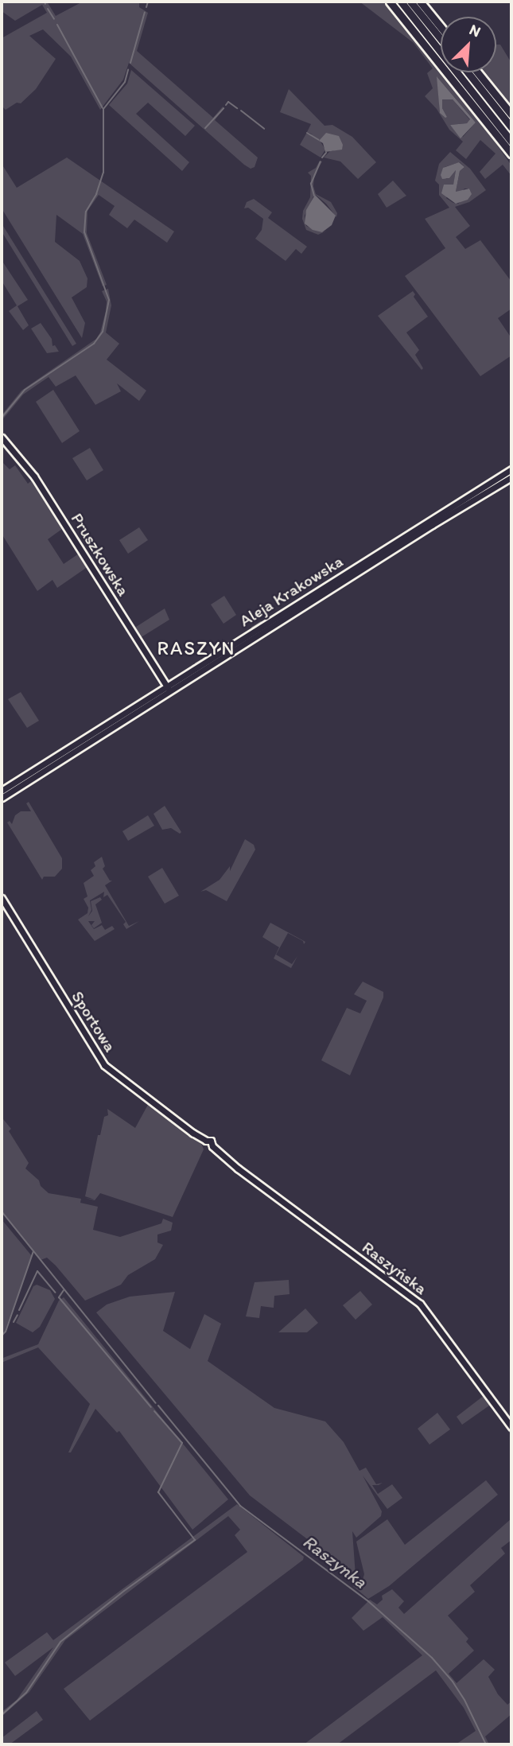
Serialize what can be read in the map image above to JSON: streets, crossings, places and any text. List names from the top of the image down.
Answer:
{
  "streets": {
    "main road": [
      "Pruszkowska",
      "Aleja Krakowska",
      "Sportowa",
      "Raszyńska"
    ]
  },
  "crossings": [
    ["Pruszkowska", "Aleja Krakowska"],
    ["Sportowa", "Raszyńska"]
  ],
  "districts": ["RASZYN"],
  "water": ["Raszynka"],
  "north": "top right"
}
